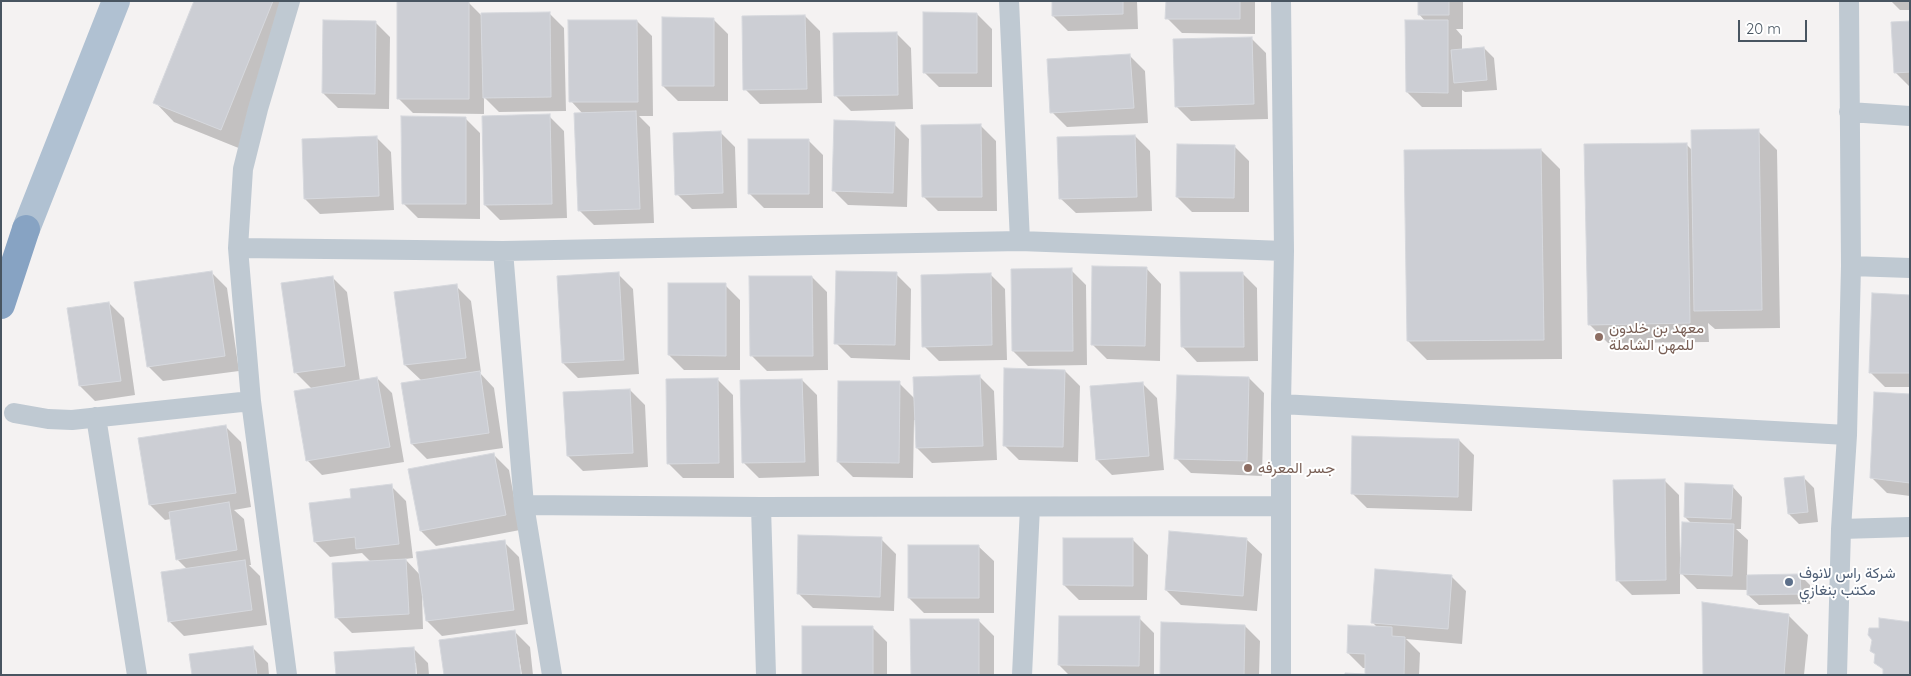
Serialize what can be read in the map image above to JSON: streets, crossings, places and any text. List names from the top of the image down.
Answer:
{
  "places": ["معهد بن خلدون للمهن الشاملة", "جسر المعرفه", "شركة راس لانوف مكتب بنغازي"],
  "scale_bar": "20 m"
}
